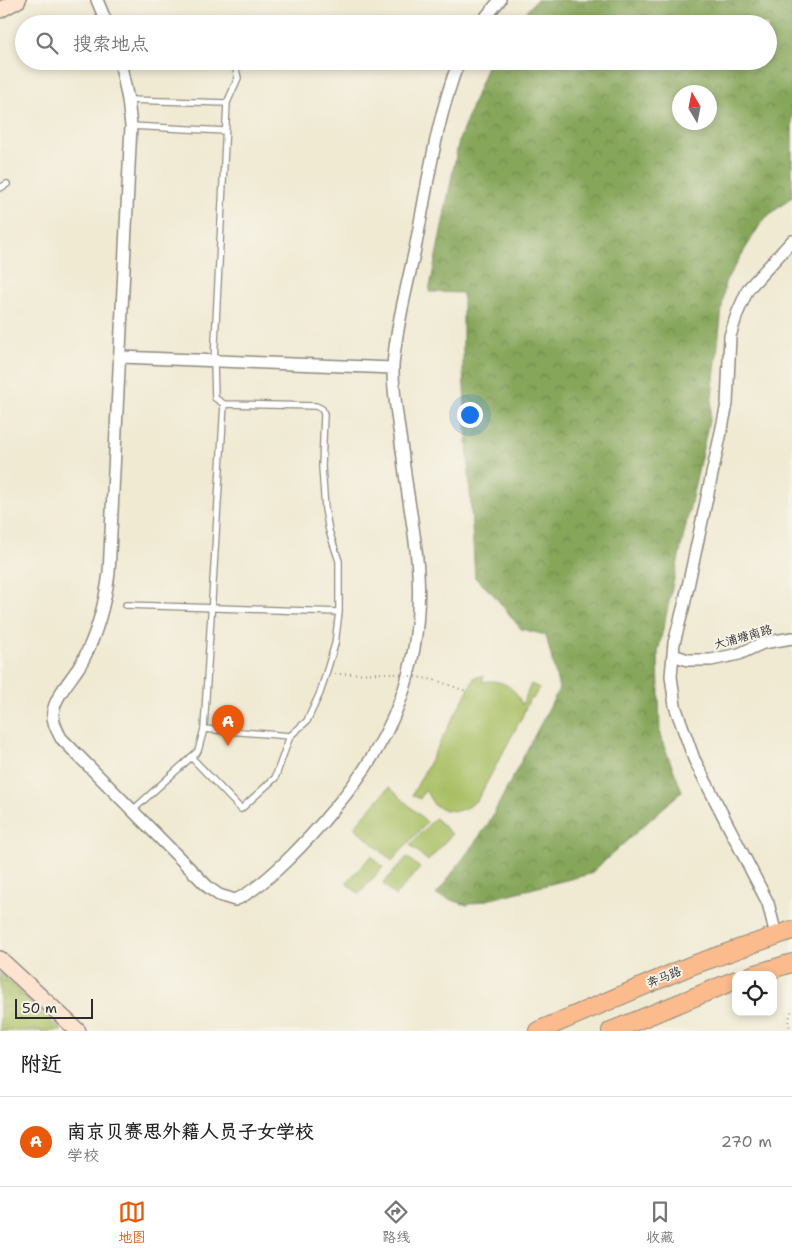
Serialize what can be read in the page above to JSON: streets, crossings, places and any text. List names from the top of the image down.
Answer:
{
  "streets": {
    "main road": ["奔马路"],
    "street": ["大浦塘南路"]
  },
  "scale_bar": "50 m",
  "north": "top",
  "page": {
    "search": "搜索地点",
    "pins": "A",
    "scale": "50 m",
    "heading": "附近",
    "list": [
      {
        "mark": "A",
        "name": "南京贝赛思外籍人员子女学校",
        "note": "学校",
        "value": "270 m"
      }
    ],
    "nav": ["地图", "路线", "收藏"]
  }
}
